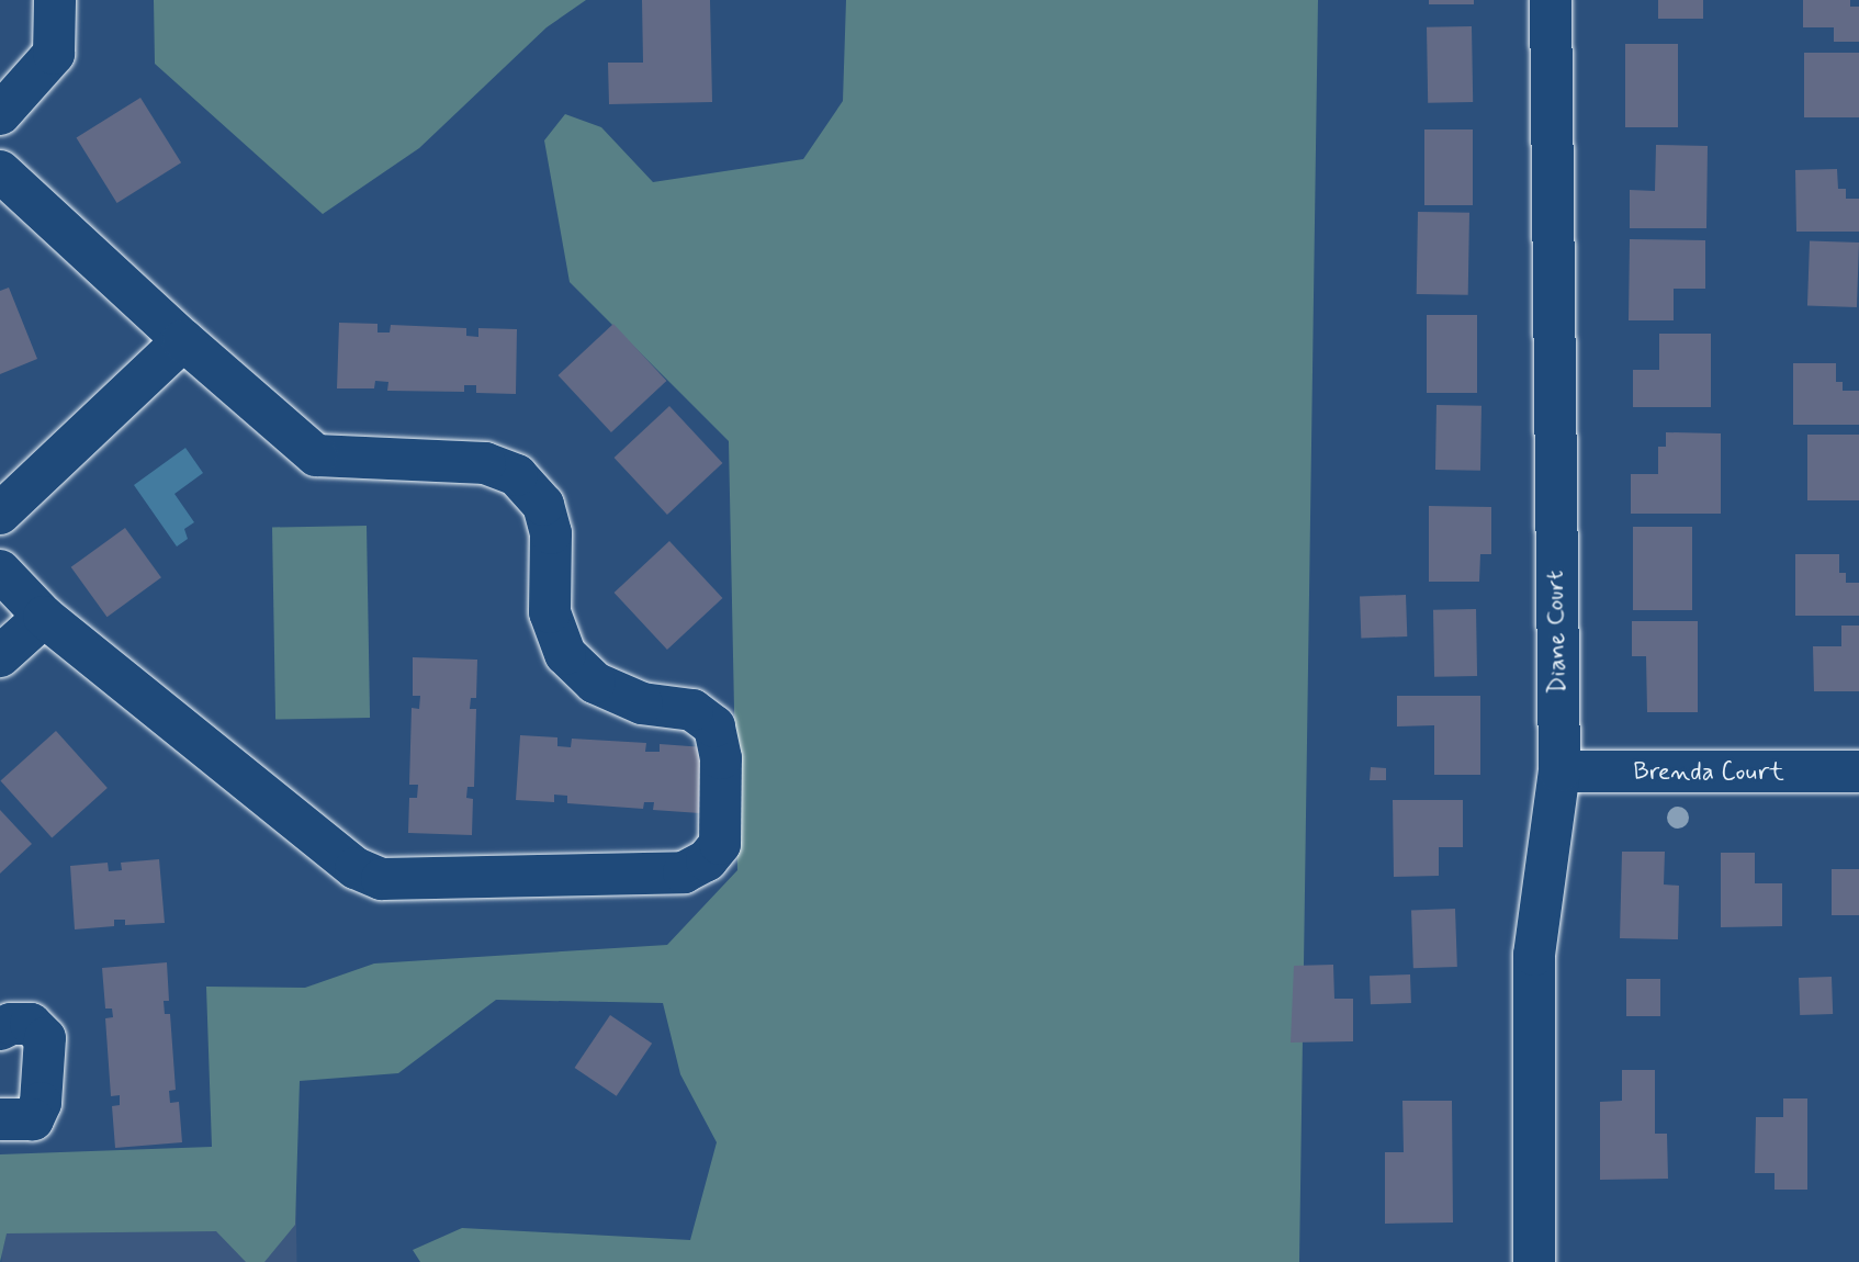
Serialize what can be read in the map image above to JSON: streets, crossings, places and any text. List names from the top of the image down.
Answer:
{
  "streets": {
    "street": ["Diane Court", "Brenda Court"]
  },
  "crossings": [
    ["Diane Court", "Brenda Court"]
  ]
}
